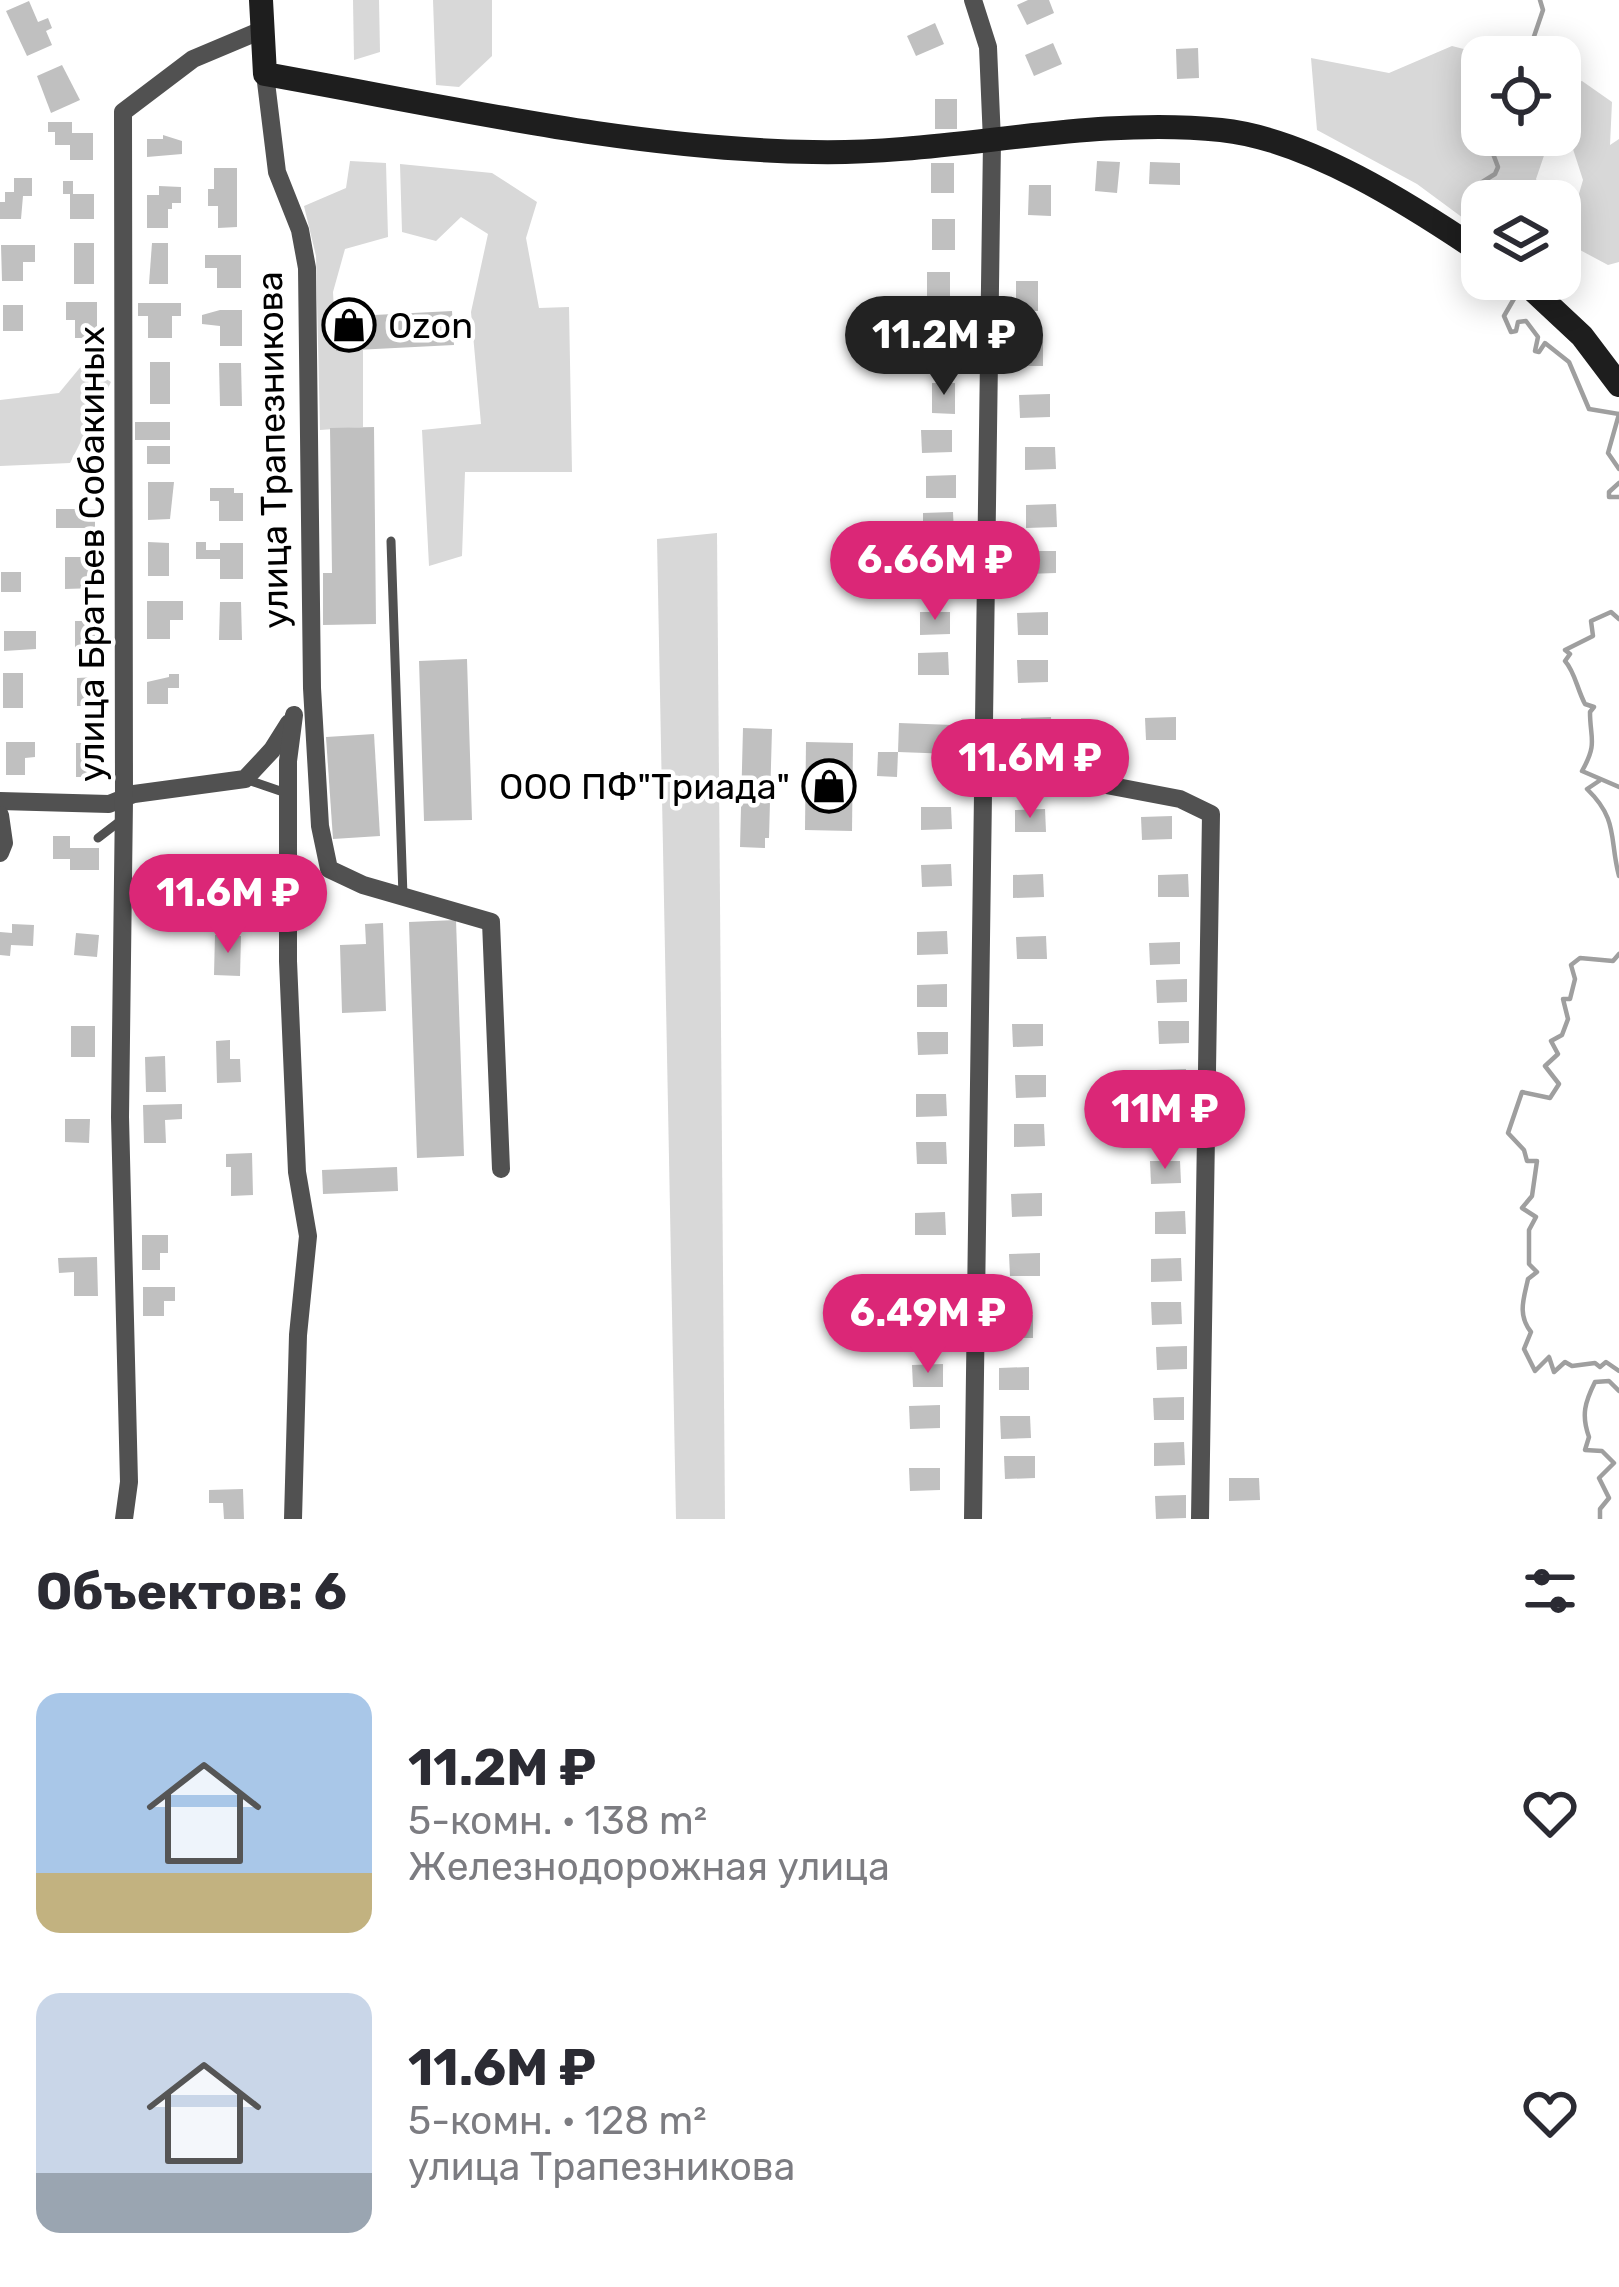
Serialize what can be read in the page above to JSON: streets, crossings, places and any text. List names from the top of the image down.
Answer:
{
  "streets": {
    "street": ["улица Трапезникова", "улица Братьев Собакиных"]
  },
  "crossings": [
    ["улица Трапезникова", "улица Братьев Собакиных"]
  ],
  "places": {
    "shop": ["Ozon", "ООО ПФ\"Триада\""]
  },
  "page": {
    "price": [
      "11.2M ₽",
      "6.66M ₽",
      "11.6M ₽",
      "11.6M ₽",
      "11M ₽",
      "6.49M ₽"
    ],
    "heading": "Объектов: 6",
    "list": [
      {
        "name": "11.2M ₽",
        "note": "5-комн. · 138 m² · Железнодорожная улица"
      },
      {
        "name": "11.6M ₽",
        "note": "5-комн. · 128 m² · улица Трапезникова"
      }
    ]
  }
}
